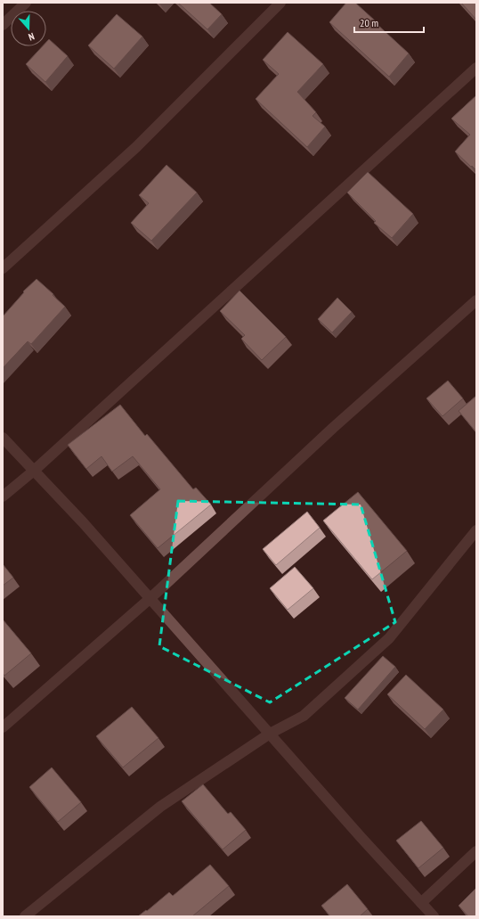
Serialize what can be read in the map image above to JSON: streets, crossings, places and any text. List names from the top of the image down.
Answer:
{
  "scale_bar": "20 m",
  "north": "bottom"
}
